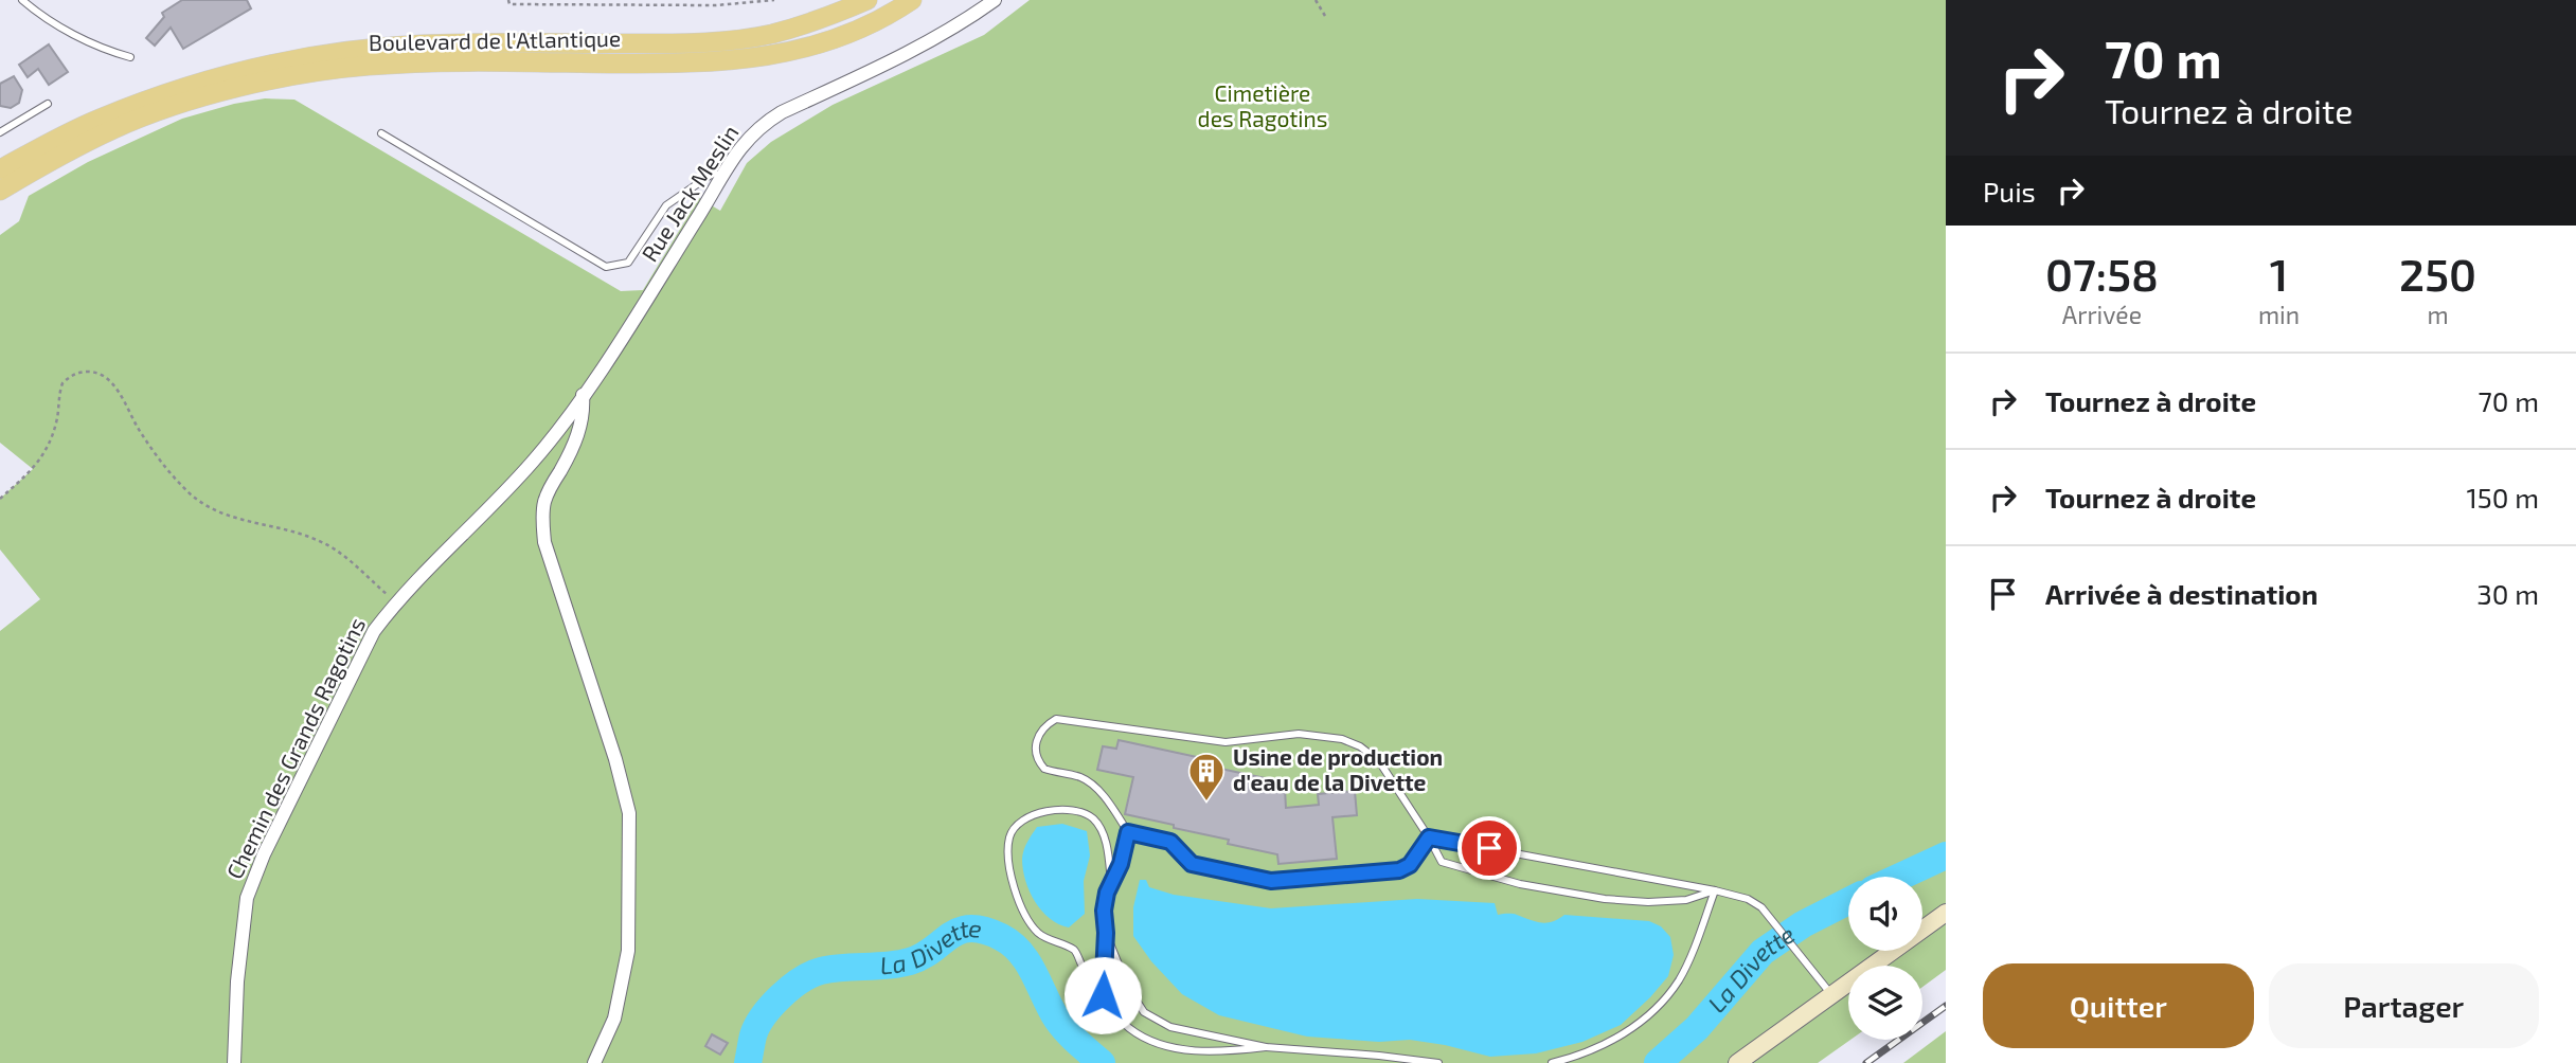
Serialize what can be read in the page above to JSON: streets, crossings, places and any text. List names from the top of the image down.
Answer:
{
  "streets": {
    "main road": ["Boulevard de l'Atlantique"],
    "street": ["Rue Jack Meslin", "Chemin des Grands Ragotins"]
  },
  "crossings": [
    ["Rue Jack Meslin", "Chemin des Grands Ragotins"]
  ],
  "water": ["La Divette"],
  "parks": ["Cimetière des Ragotins"],
  "places": {
    "building": ["Usine de production d'eau de la Divette"]
  },
  "page": {
    "turn": ["70 m", "Tournez à droite"],
    "then": "Puis",
    "eta": [
      "07:58",
      "Arrivée",
      "1",
      "min",
      "250",
      "m"
    ],
    "list": [
      {
        "name": "Tournez à droite",
        "value": "70 m"
      },
      {
        "name": "Tournez à droite",
        "value": "150 m"
      },
      {
        "name": "Arrivée à destination",
        "value": "30 m"
      }
    ],
    "buttons": ["Quitter", "Partager"]
  }
}
